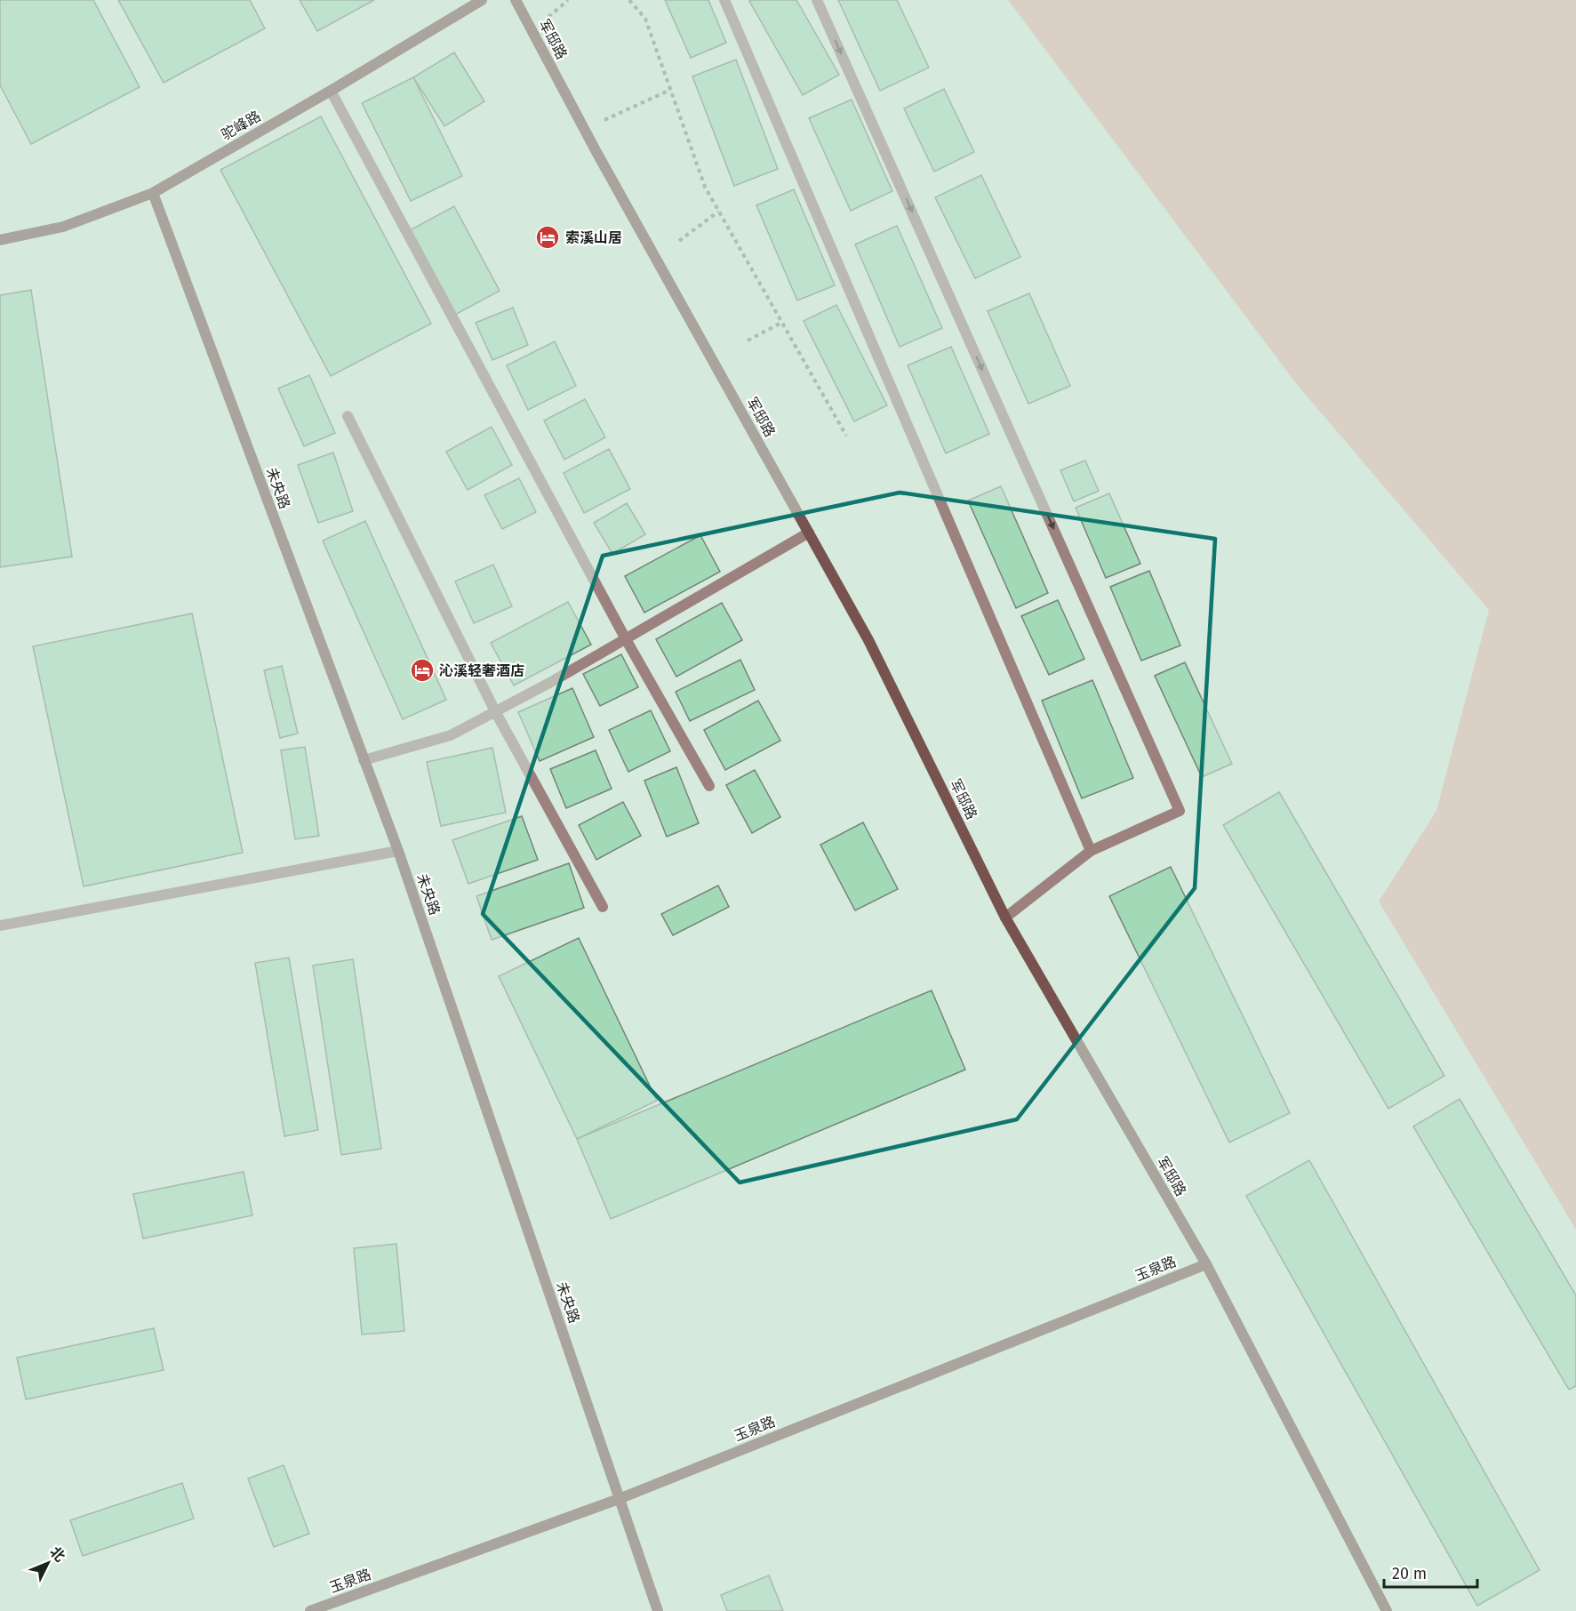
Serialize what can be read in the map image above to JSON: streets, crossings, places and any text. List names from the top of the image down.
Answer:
{
  "streets": {
    "street": [
      "军邸路",
      "驼峰路",
      "未央路",
      "玉泉路"
    ]
  },
  "crossings": [
    ["军邸路", "玉泉路"],
    ["驼峰路", "未央路"],
    ["未央路", "玉泉路"]
  ],
  "places": {
    "hotel": ["索溪山居", "沁溪轻奢酒店"]
  },
  "scale_bar": "20 m",
  "north": "top right"
}
